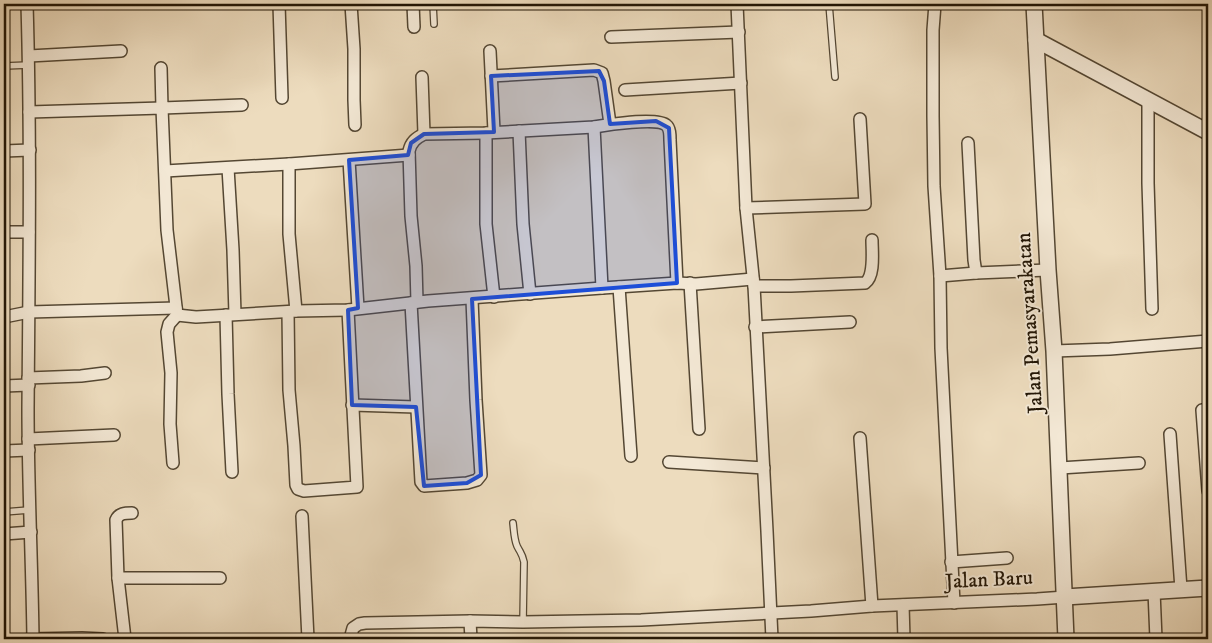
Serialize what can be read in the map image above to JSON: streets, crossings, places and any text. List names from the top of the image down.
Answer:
{
  "streets": {
    "street": ["Jalan Pemasyarakatan", "Jalan Baru"]
  },
  "crossings": [
    ["Jalan Pemasyarakatan", "Jalan Baru"]
  ]
}
